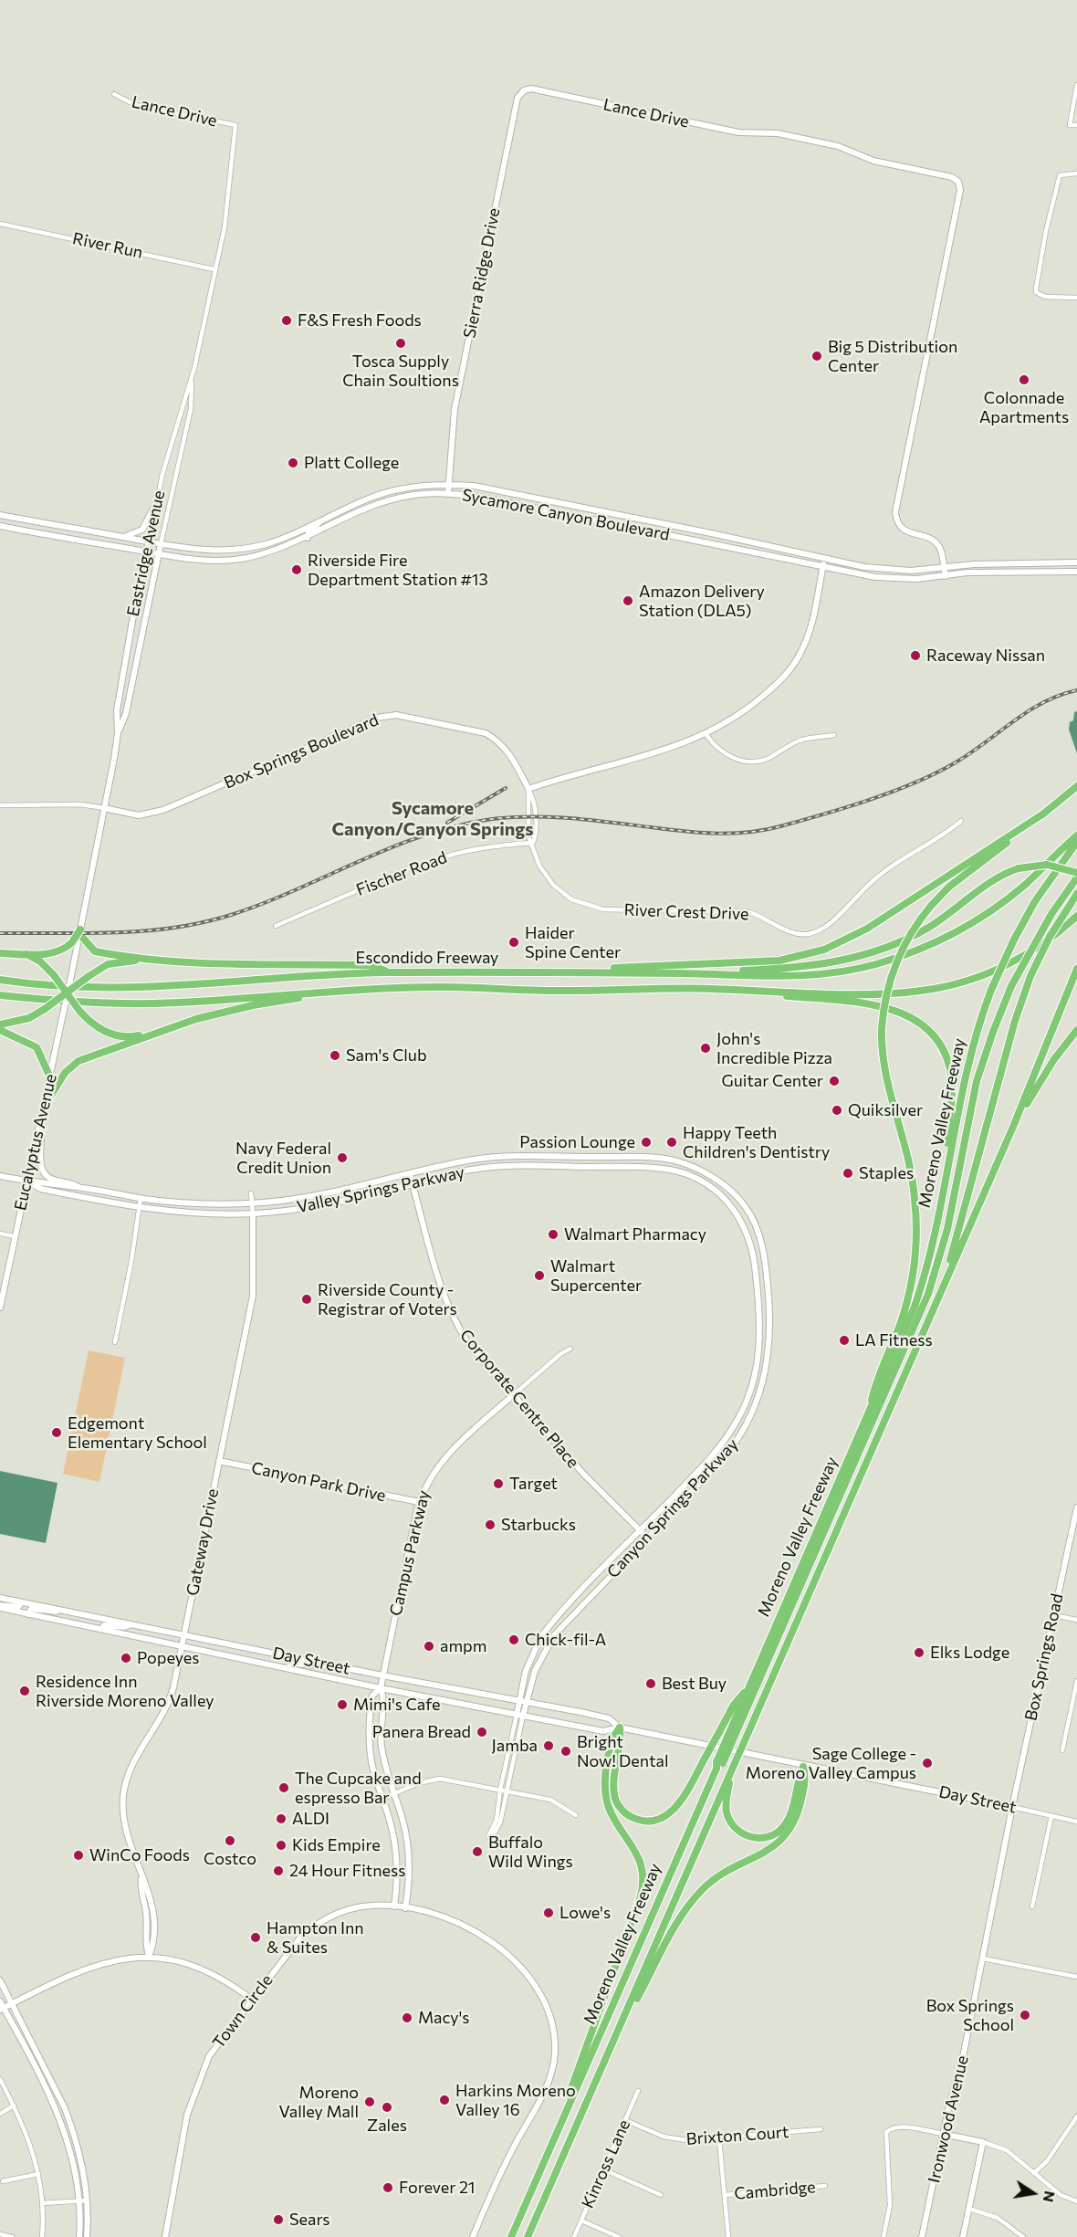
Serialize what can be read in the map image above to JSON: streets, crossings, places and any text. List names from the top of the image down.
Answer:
{
  "streets": {
    "highway": ["Escondido Freeway", "Moreno Valley Freeway"],
    "street": [
      "Lance Drive",
      "River Run",
      "Sierra Ridge Drive",
      "Sycamore Canyon Boulevard",
      "Eastridge Avenue",
      "Box Springs Boulevard",
      "Fischer Road",
      "River Crest Drive",
      "Eucalyptus Avenue",
      "Valley Springs Parkway",
      "Corporate Centre Place",
      "Canyon Park Drive",
      "Canyon Springs Parkway",
      "Gateway Drive",
      "Campus Parkway",
      "Box Springs Road",
      "Day Street",
      "Town Circle",
      "Ironwood Avenue",
      "Brixton Court",
      "Kinross Lane",
      "Cambridge"
    ]
  },
  "crossings": [
    ["Lance Drive", "Sierra Ridge Drive"],
    ["Lance Drive", "Sycamore Canyon Boulevard"],
    ["Lance Drive", "Eastridge Avenue"],
    ["River Run", "Eastridge Avenue"],
    ["Sierra Ridge Drive", "Sycamore Canyon Boulevard"],
    ["Sycamore Canyon Boulevard", "Eastridge Avenue"],
    ["Eastridge Avenue", "Box Springs Boulevard"],
    ["Box Springs Boulevard", "River Crest Drive"],
    ["Fischer Road", "River Crest Drive"],
    ["Eucalyptus Avenue", "Valley Springs Parkway"],
    ["Valley Springs Parkway", "Corporate Centre Place"],
    ["Valley Springs Parkway", "Canyon Springs Parkway"],
    ["Valley Springs Parkway", "Gateway Drive"],
    ["Corporate Centre Place", "Canyon Springs Parkway"],
    ["Corporate Centre Place", "Campus Parkway"],
    ["Canyon Park Drive", "Gateway Drive"],
    ["Canyon Park Drive", "Campus Parkway"],
    ["Canyon Springs Parkway", "Day Street"],
    ["Gateway Drive", "Day Street"],
    ["Campus Parkway", "Day Street"],
    ["Campus Parkway", "Town Circle"],
    ["Box Springs Road", "Day Street"],
    ["Box Springs Road", "Ironwood Avenue"],
    ["Day Street", "Ironwood Avenue"],
    ["Brixton Court", "Kinross Lane"]
  ],
  "districts": ["Sycamore Canyon/Canyon Springs"],
  "places": [
    "F&S Fresh Foods",
    "Tosca Supply Chain Soultions",
    "Big 5 Distribution Center",
    "Colonnade Apartments",
    "Platt College",
    "Riverside Fire Department Station #13",
    "Amazon Delivery Station (DLA5)",
    "Raceway Nissan",
    "Haider Spine Center",
    "John's Incredible Pizza",
    "Sam's Club",
    "Guitar Center",
    "Quiksilver",
    "Passion Lounge",
    "Happy Teeth Children's Dentistry",
    "Navy Federal Credit Union",
    "Staples",
    "Walmart Pharmacy",
    "Walmart Supercenter",
    "Riverside County - Registrar of Voters",
    "LA Fitness",
    "Edgemont Elementary School",
    "Target",
    "Starbucks",
    "Chick-fil-A",
    "ampm",
    "Elks Lodge",
    "Popeyes",
    "Best Buy",
    "Residence Inn Riverside Moreno Valley",
    "Mimi's Cafe",
    "Panera Bread",
    "Jamba",
    "Bright Now! Dental",
    "Sage College - Moreno Valley Campus",
    "The Cupcake and espresso Bar",
    "ALDI",
    "Costco",
    "Kids Empire",
    "Buffalo Wild Wings",
    "WinCo Foods",
    "24 Hour Fitness",
    "Lowe's",
    "Hampton Inn & Suites",
    "Box Springs School",
    "Macy's",
    "Harkins Moreno Valley 16",
    "Moreno Valley Mall",
    "Zales",
    "Forever 21",
    "Sears"
  ],
  "north": "right"
}
